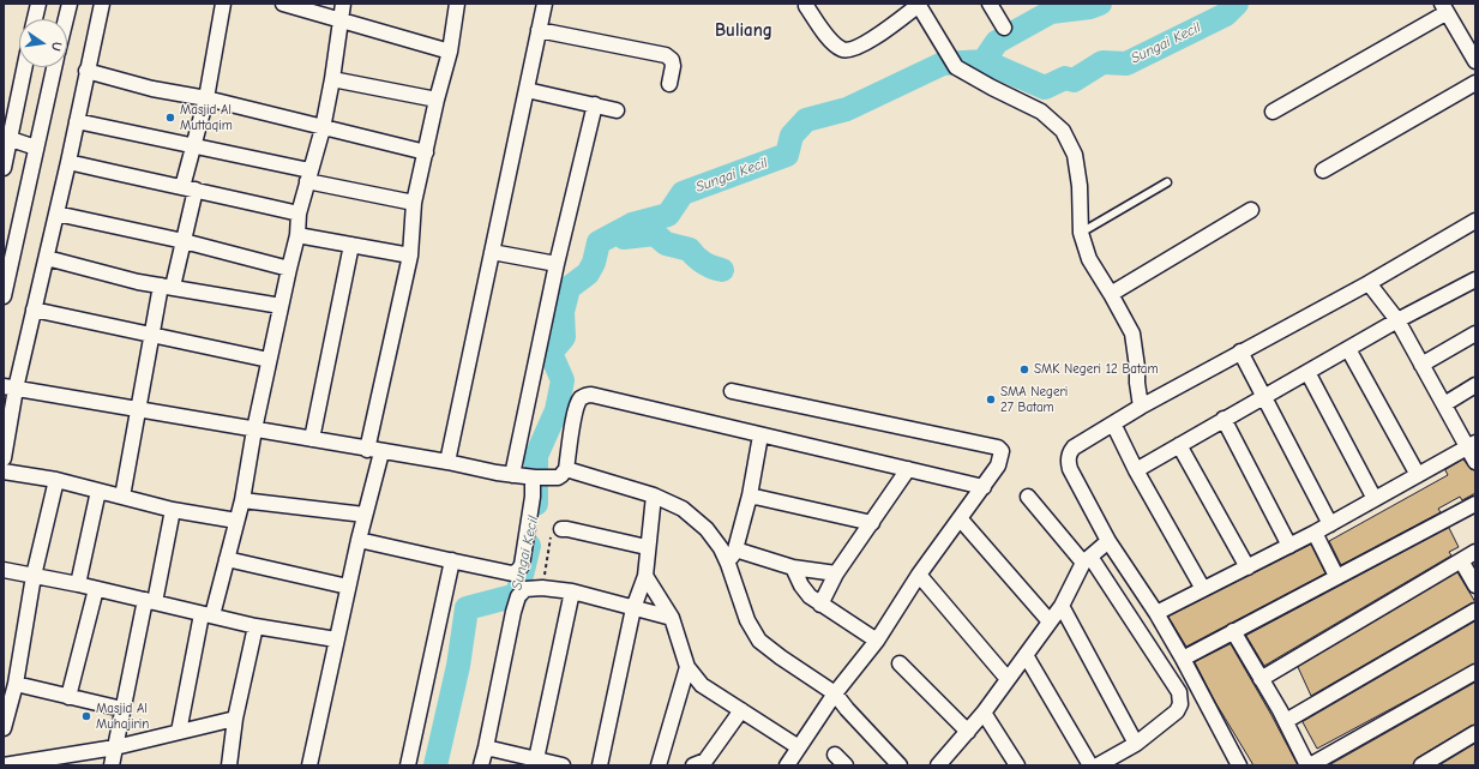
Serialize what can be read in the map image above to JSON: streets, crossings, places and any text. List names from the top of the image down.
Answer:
{
  "districts": ["Buliang"],
  "water": ["Sungai Kecil"],
  "places": [
    "Masjid Al Muttaqim",
    "SMK Negeri 12 Batam",
    "SMA Negeri 27 Batam",
    "Masjid Al Muhajirin"
  ],
  "north": "right"
}
